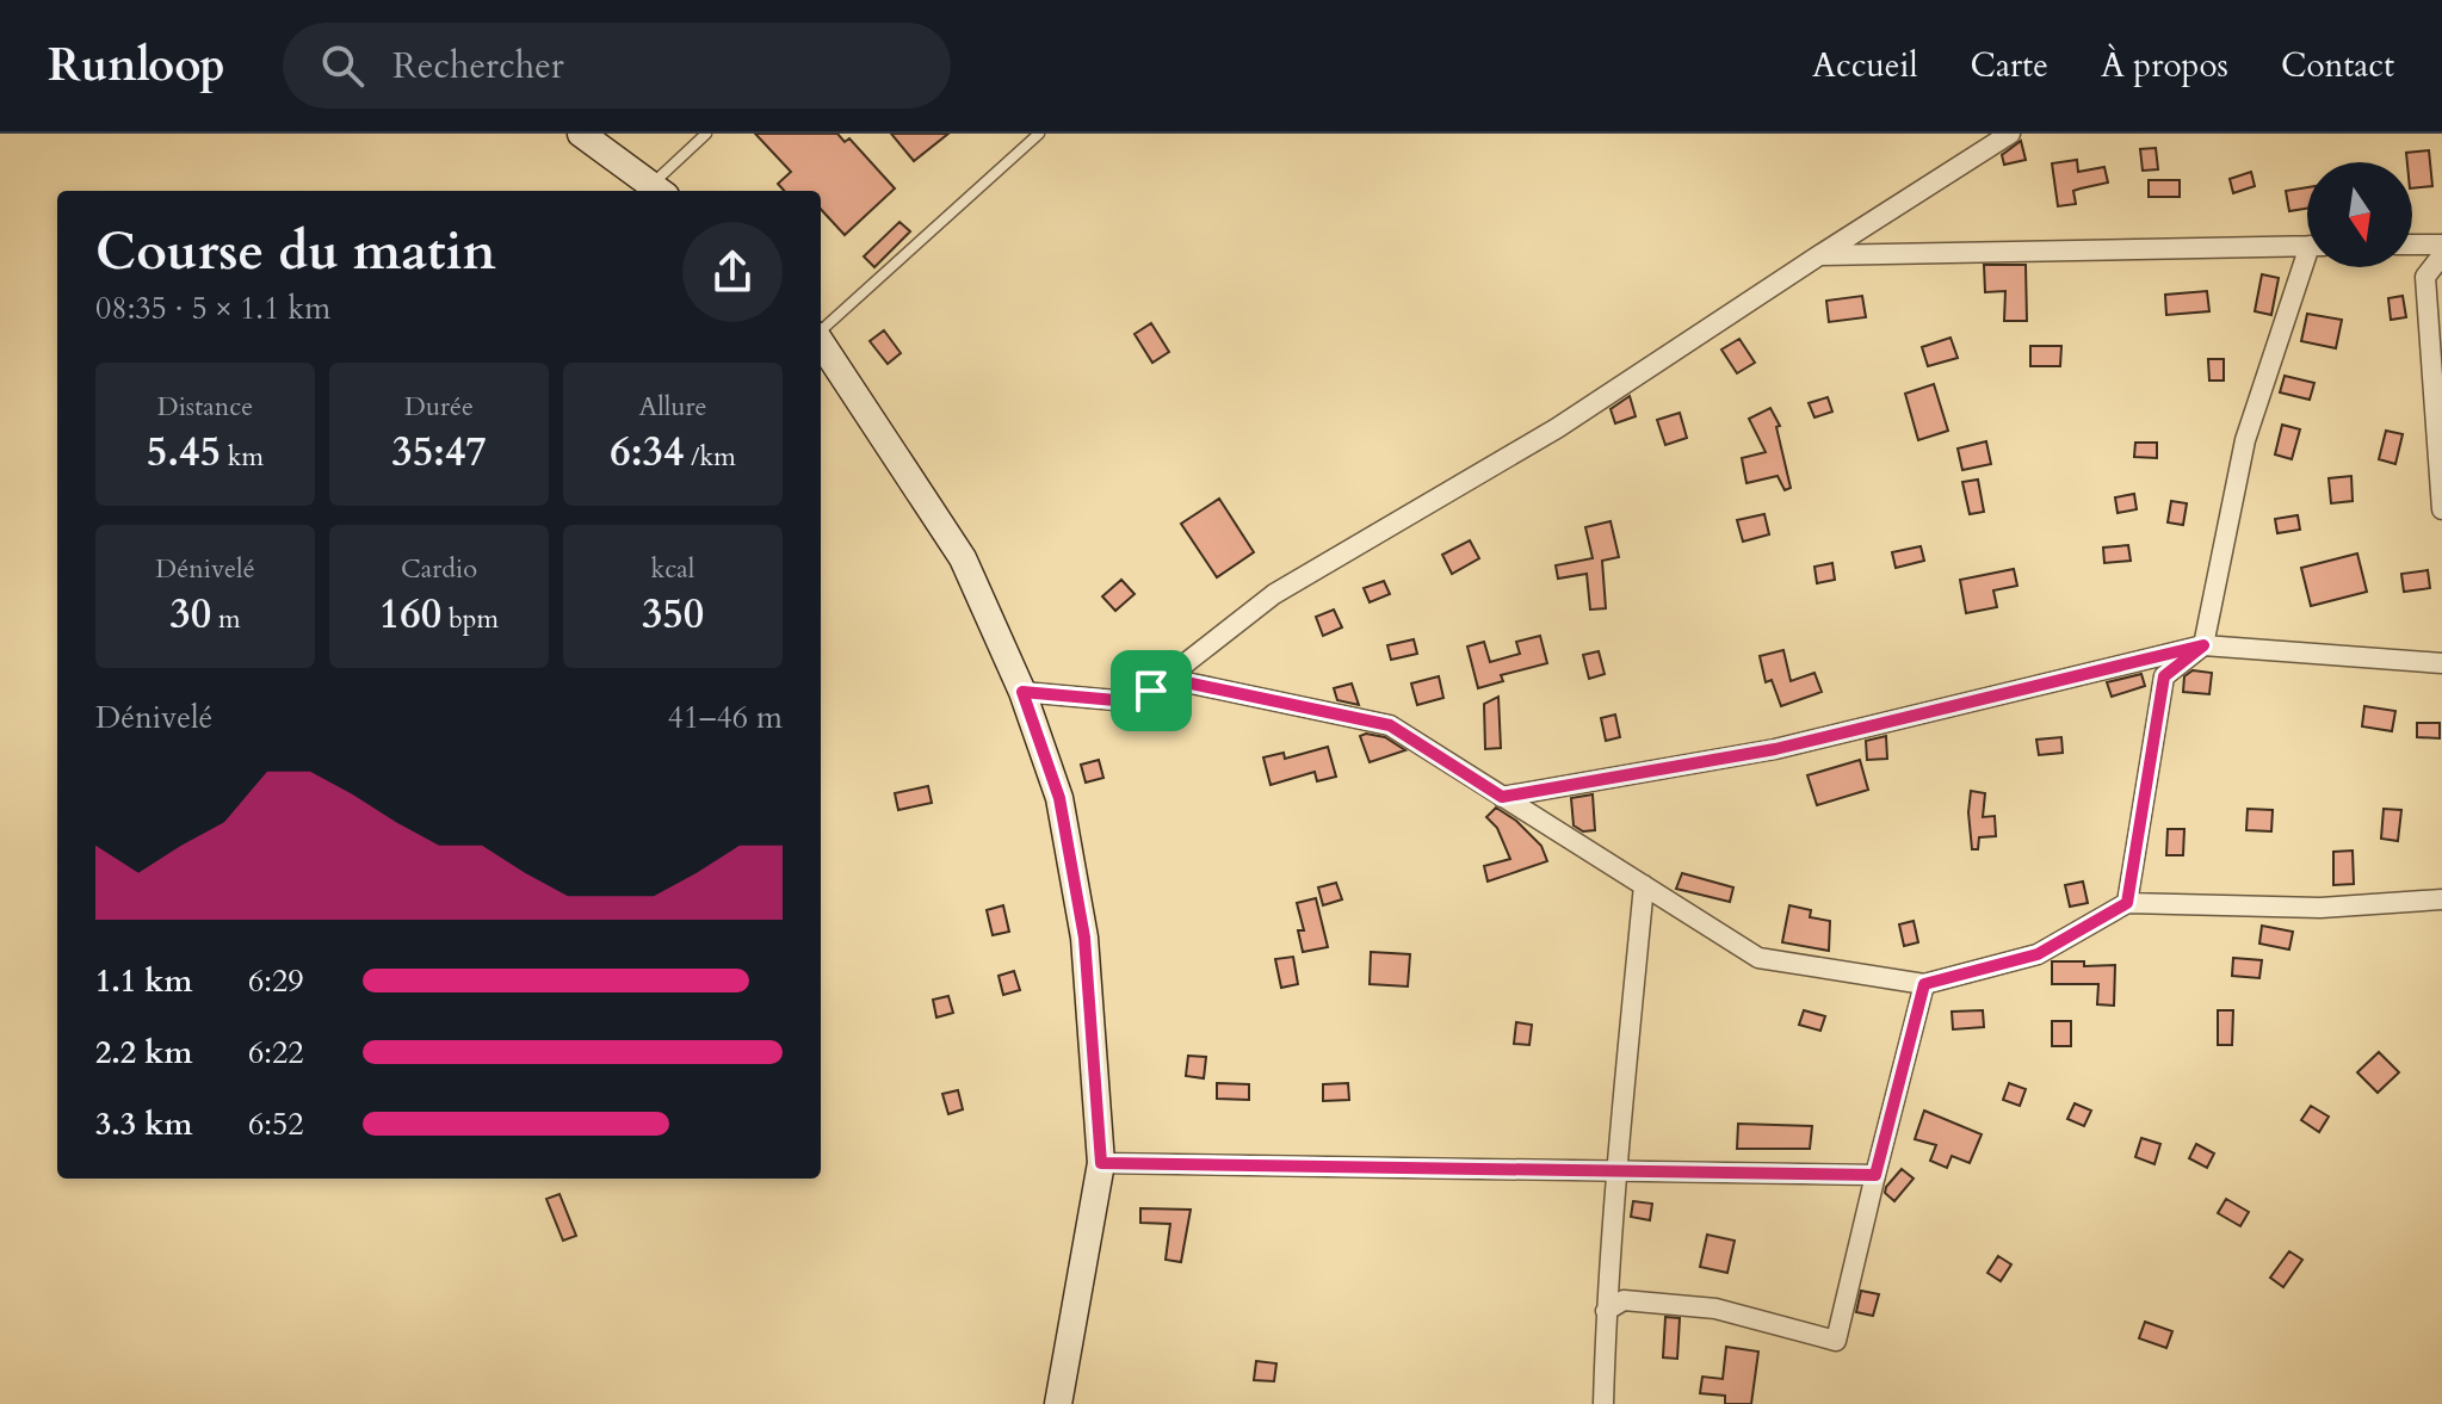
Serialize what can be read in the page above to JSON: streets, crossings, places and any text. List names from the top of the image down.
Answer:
{
  "north": "bottom",
  "page": {
    "header": "Runloop",
    "search": "Rechercher",
    "nav": [
      "Accueil",
      "Carte",
      "À propos",
      "Contact"
    ],
    "heading": ["Course du matin", "08:35 · 5 × 1.1 km"],
    "stats": [
      ["Distance", "5.45 km"],
      ["Durée", "35:47"],
      ["Allure", "6:34 /km"],
      ["Dénivelé", "30 m"],
      ["Cardio", "160 bpm"],
      ["kcal", "350"]
    ],
    "chart": ["Dénivelé", "41–46 m"],
    "list": [
      {
        "name": "1.1 km",
        "note": "6:29"
      },
      {
        "name": "2.2 km",
        "note": "6:22"
      },
      {
        "name": "3.3 km",
        "note": "6:52"
      }
    ]
  }
}
